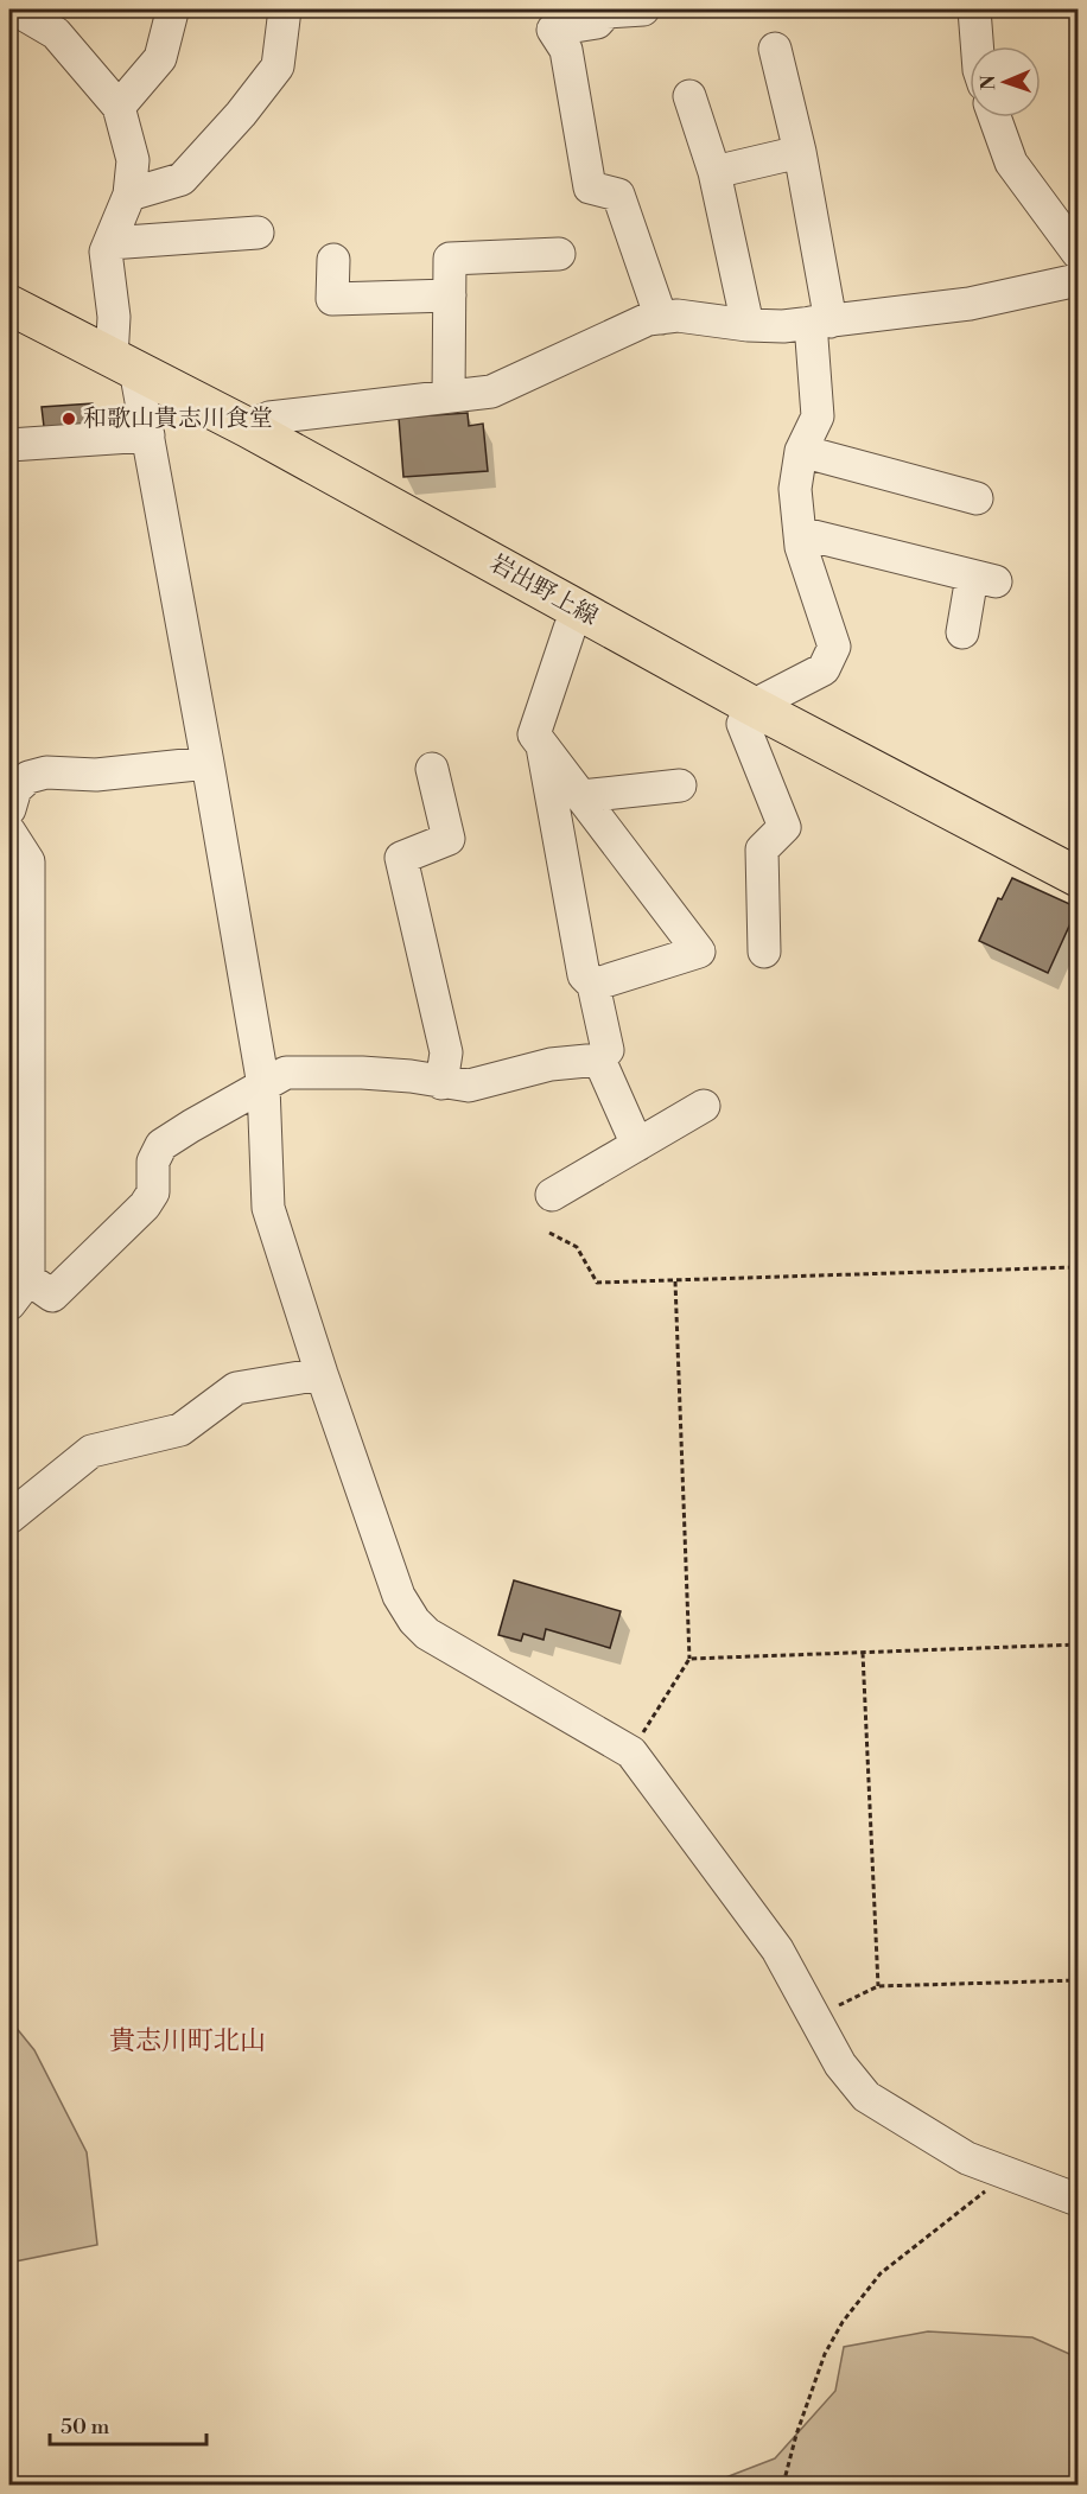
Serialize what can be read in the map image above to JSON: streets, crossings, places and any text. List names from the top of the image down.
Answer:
{
  "streets": {
    "main road": ["岩出野上線"]
  },
  "districts": ["貴志川町北山"],
  "places": ["和歌山貴志川食堂"],
  "scale_bar": "50 m",
  "north": "left"
}
